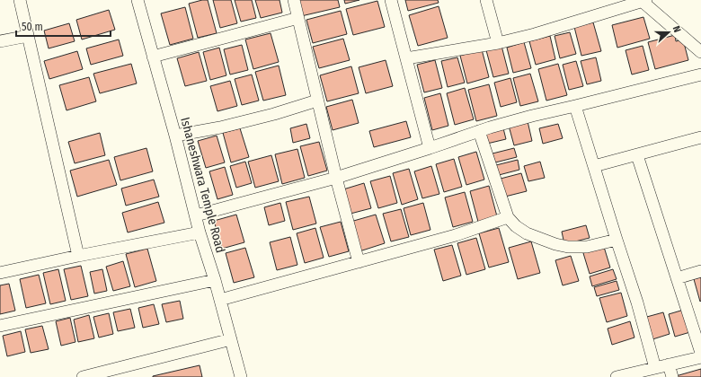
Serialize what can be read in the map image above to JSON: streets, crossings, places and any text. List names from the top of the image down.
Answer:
{
  "streets": {
    "street": ["Ishaneshwara Temple Road"]
  },
  "scale_bar": "50 m",
  "north": "right"
}
